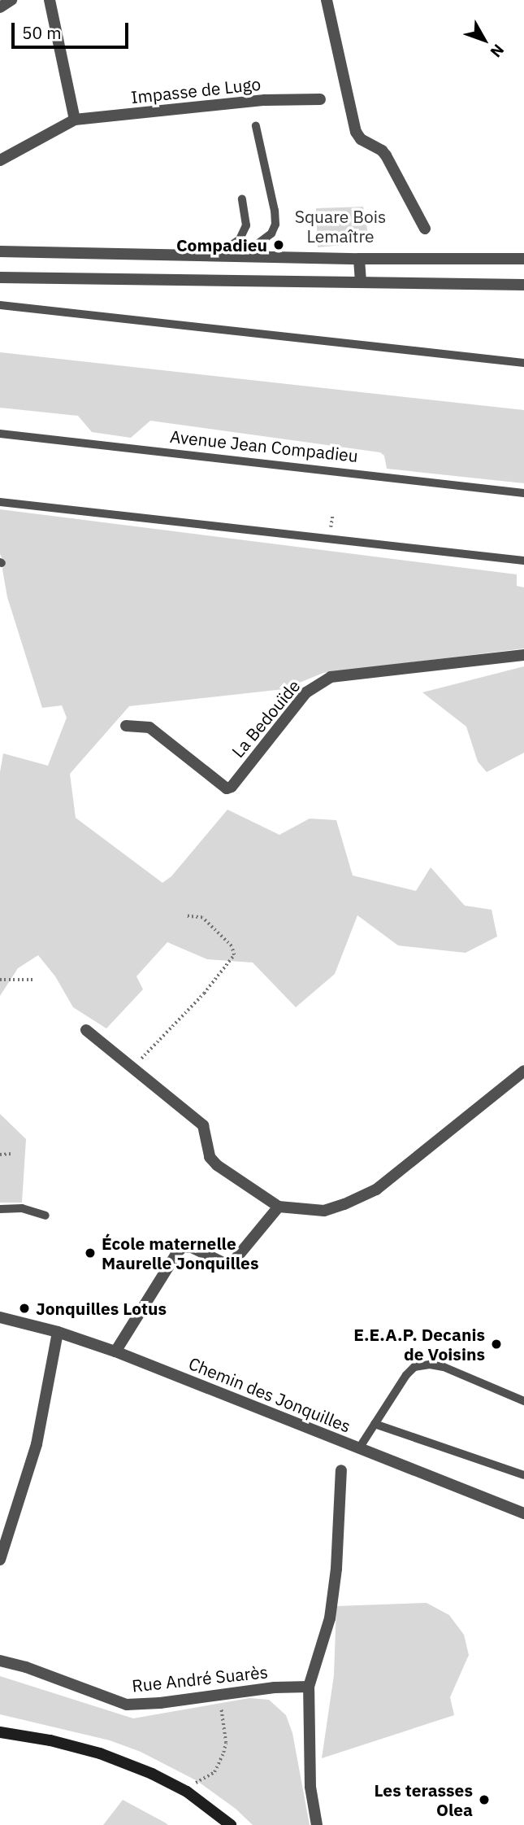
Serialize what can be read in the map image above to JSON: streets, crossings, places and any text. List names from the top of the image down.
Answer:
{
  "streets": {
    "street": [
      "Impasse de Lugo",
      "La Bedouïde",
      "Chemin des Jonquilles",
      "Rue André Suarès"
    ],
    "lane": ["Avenue Jean Compadieu"]
  },
  "parks": ["Square Bois Lemaître"],
  "places": [
    "Compadieu",
    "École maternelle Maurelle Jonquilles",
    "Jonquilles Lotus",
    "E.E.A.P. Decanis de Voisins",
    "Les terasses Olea"
  ],
  "scale_bar": "50 m",
  "north": "bottom right"
}
